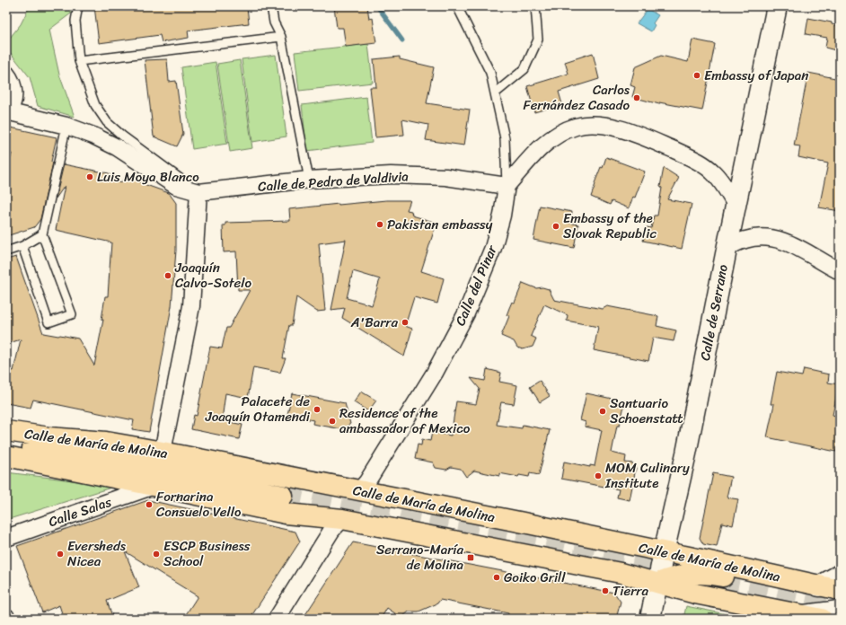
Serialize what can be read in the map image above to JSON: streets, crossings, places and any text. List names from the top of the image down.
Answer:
{
  "streets": {
    "main road": ["Calle de Serrano", "Calle de María de Molina"],
    "street": ["Calle de Pedro de Valdivia", "Calle del Pinar", "Calle Salas"]
  },
  "crossings": [
    ["Calle de Pedro de Valdivia", "Calle del Pinar"],
    ["Calle del Pinar", "Calle de María de Molina"],
    ["Calle de Serrano", "Calle de María de Molina"],
    ["Calle de María de Molina", "Calle Salas"]
  ],
  "places": {
    "other": [
      "Embassy of Japan",
      "Carlos Fernández Casado",
      "Luis Moya Blanco",
      "Pakistan embassy",
      "Embassy of the Slovak Republic",
      "Joaquín Calvo-Sotelo",
      "A'Barra",
      "Palacete de Joaquín Otamendi",
      "Santuario Schoenstatt",
      "Residence of the ambassador of Mexico",
      "MOM Culinary Institute",
      "Fornarina Consuelo Vello",
      "Eversheds Nicea",
      "ESCP Business School",
      "Goiko Grill",
      "Tierra"
    ],
    "transit": ["Serrano-María de Molina"]
  }
}
